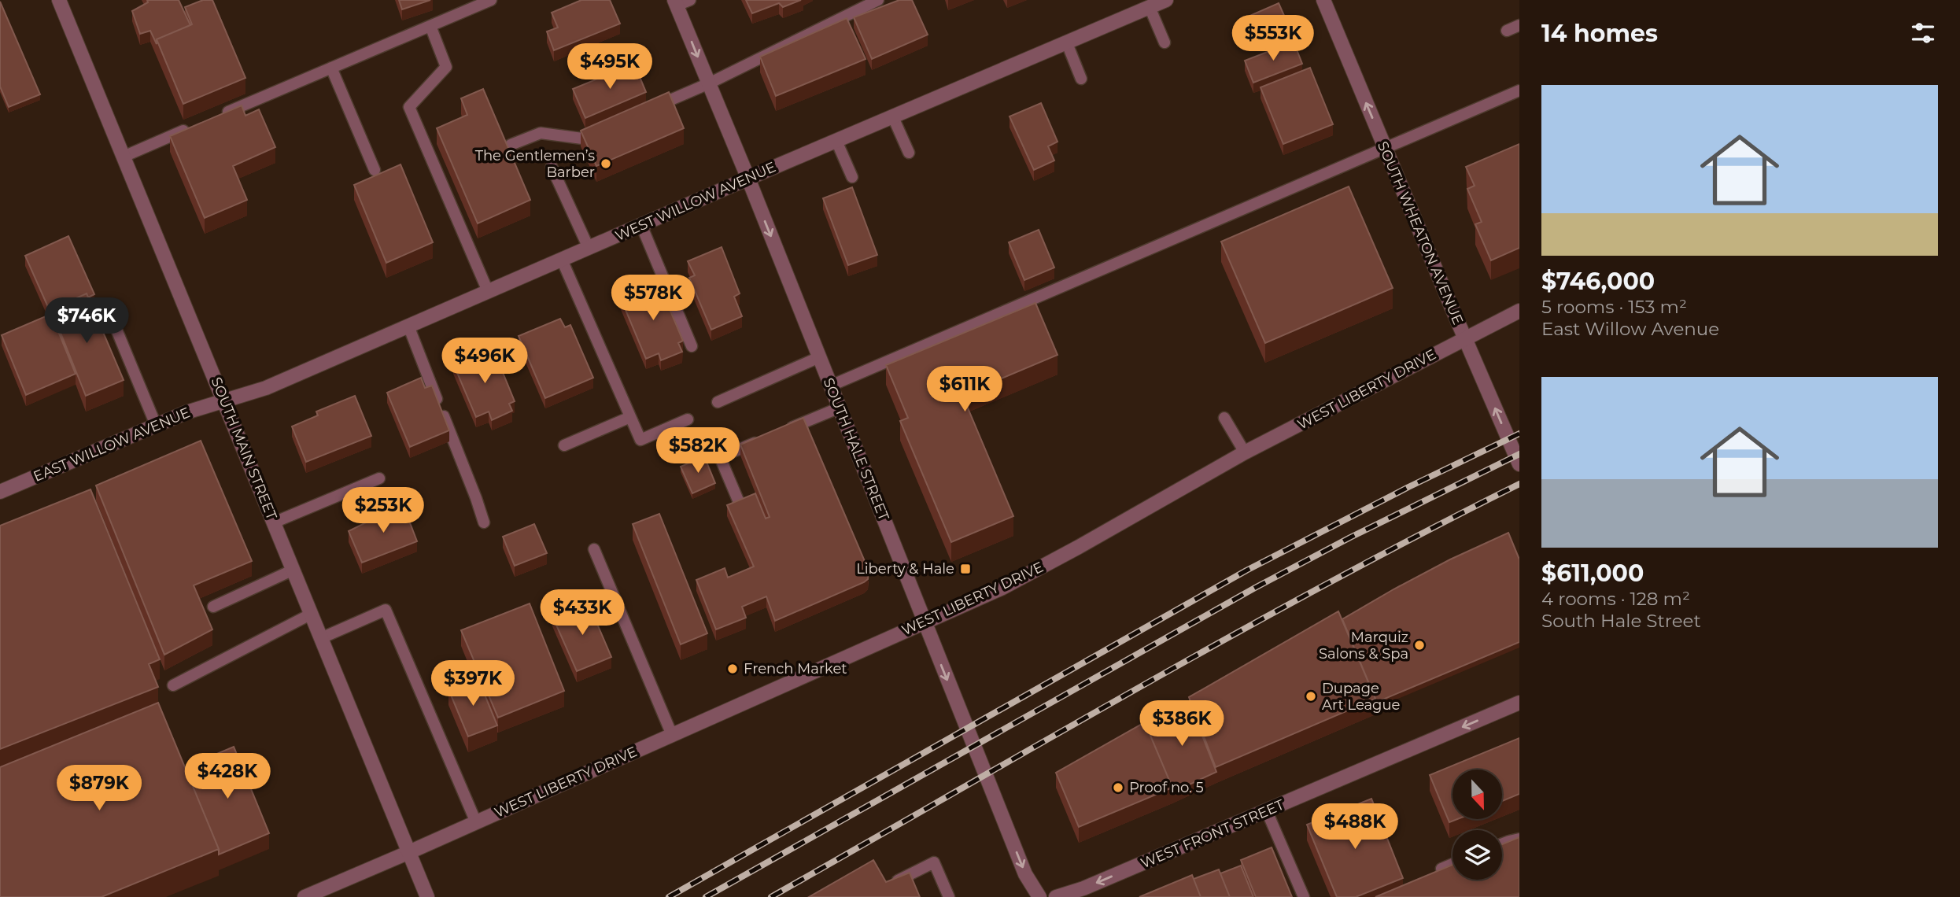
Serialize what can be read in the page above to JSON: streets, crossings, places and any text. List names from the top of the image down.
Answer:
{
  "streets": {
    "street": [
      "WEST WILLOW AVENUE",
      "SOUTH WHEATON AVENUE",
      "WEST LIBERTY DRIVE",
      "EAST WILLOW AVENUE",
      "SOUTH MAIN STREET",
      "SOUTH HALE STREET",
      "WEST FRONT STREET"
    ]
  },
  "crossings": [
    ["WEST WILLOW AVENUE", "EAST WILLOW AVENUE"],
    ["WEST WILLOW AVENUE", "SOUTH MAIN STREET"],
    ["WEST WILLOW AVENUE", "SOUTH HALE STREET"],
    ["SOUTH WHEATON AVENUE", "WEST LIBERTY DRIVE"],
    ["WEST LIBERTY DRIVE", "SOUTH MAIN STREET"],
    ["WEST LIBERTY DRIVE", "SOUTH HALE STREET"],
    ["EAST WILLOW AVENUE", "SOUTH MAIN STREET"]
  ],
  "one_way": ["SOUTH WHEATON AVENUE", "SOUTH HALE STREET", "WEST FRONT STREET"],
  "places": {
    "other": [
      "The Gentlemen’s Barber",
      "Marquiz Salons & Spa",
      "French Market",
      "Dupage Art League",
      "Proof no. 5"
    ],
    "transit": ["Liberty & Hale"]
  },
  "north": "bottom",
  "page": {
    "heading": "14 homes",
    "price": [
      "$553K",
      "$495K",
      "$578K",
      "$746K",
      "$496K",
      "$611K",
      "$582K",
      "$253K",
      "$433K",
      "$397K",
      "$386K",
      "$428K",
      "$879K",
      "$488K"
    ],
    "list": [
      {
        "name": "$746,000",
        "note": "5 rooms · 153 m² · East Willow Avenue"
      },
      {
        "name": "$611,000",
        "note": "4 rooms · 128 m² · South Hale Street"
      }
    ]
  }
}
